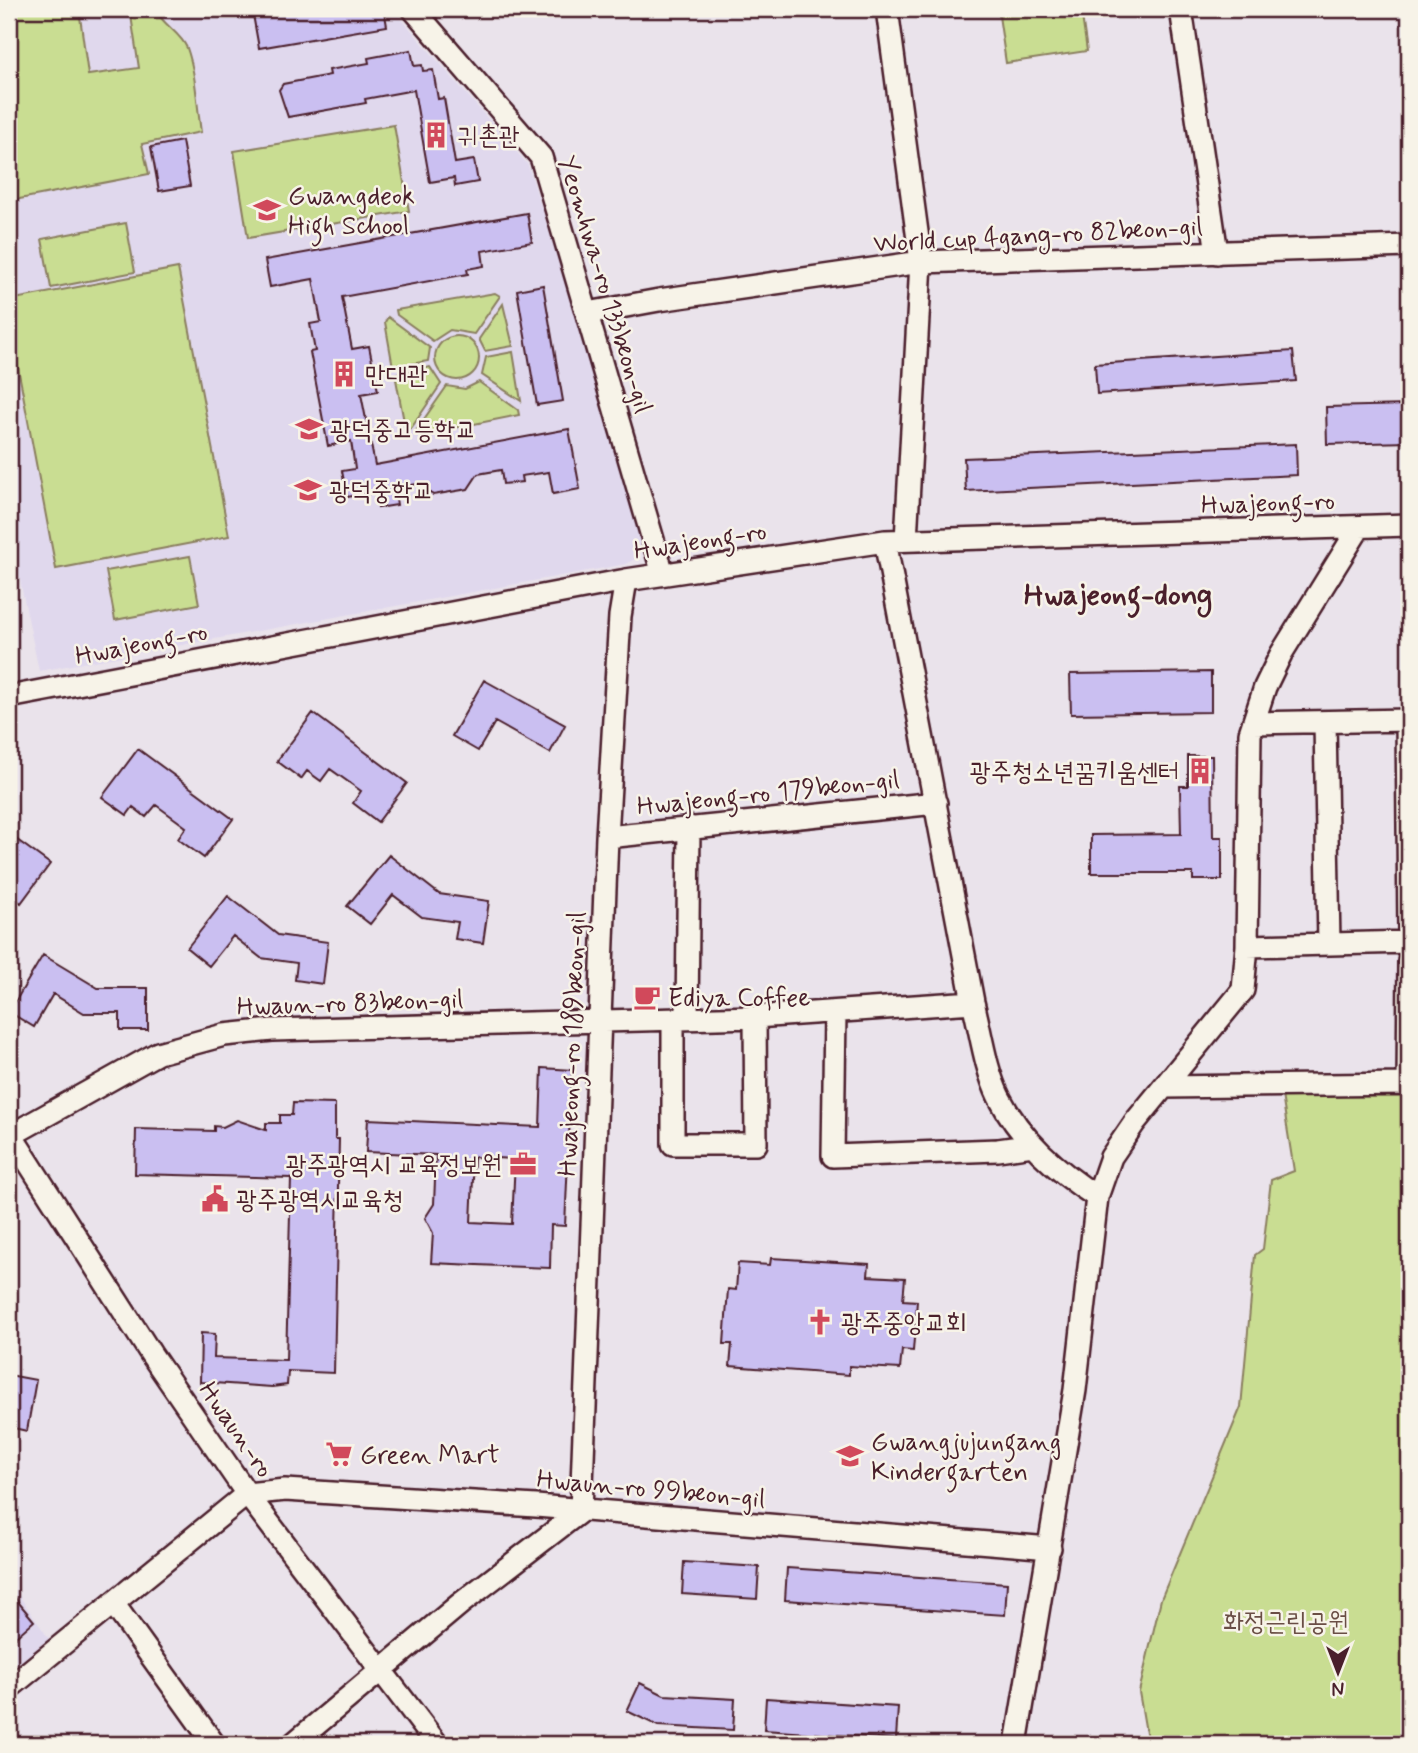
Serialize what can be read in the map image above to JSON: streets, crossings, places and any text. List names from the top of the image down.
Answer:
{
  "streets": {
    "street": [
      "World cup 4gang-ro 82beon-gil",
      "Yeomhwa-ro 133beon-gil",
      "Hwajeong-ro",
      "Hwajeong-ro 179beon-gil",
      "Hwaun-ro 83beon-gil",
      "Hwajeong-ro 189beon-gil",
      "Hwaun-ro",
      "Hwaun-ro 99beon-gil"
    ]
  },
  "crossings": [
    ["World cup 4gang-ro 82beon-gil", "Yeomhwa-ro 133beon-gil"],
    ["World cup 4gang-ro 82beon-gil", "Hwajeong-ro 179beon-gil"],
    ["Yeomhwa-ro 133beon-gil", "Hwajeong-ro"],
    ["Hwajeong-ro", "Hwajeong-ro 179beon-gil"],
    ["Hwajeong-ro", "Hwajeong-ro 189beon-gil"],
    ["Hwajeong-ro 179beon-gil", "Hwaun-ro 83beon-gil"],
    ["Hwajeong-ro 179beon-gil", "Hwajeong-ro 189beon-gil"],
    ["Hwaun-ro 83beon-gil", "Hwajeong-ro 189beon-gil"],
    ["Hwaun-ro 83beon-gil", "Hwaun-ro"],
    ["Hwajeong-ro 189beon-gil", "Hwaun-ro 99beon-gil"],
    ["Hwaun-ro", "Hwaun-ro 99beon-gil"]
  ],
  "districts": ["Hwajeong-dong"],
  "parks": ["화정근린공원"],
  "places": {
    "building": ["귀촌관", "만대관", "광주청소년꿈키움센터"],
    "school or university": [
      "Gwangdeok High School",
      "광덕중고등학교",
      "광덕중학교",
      "Gwangjujungang Kindergarten"
    ],
    "cafe": ["Ediya Coffee"],
    "office": ["광주광역시 교육정보원"],
    "public building": ["광주광역시교육청"],
    "church": ["광주중앙교회"],
    "supermarket": ["Green Mart"]
  },
  "north": "bottom"
}
